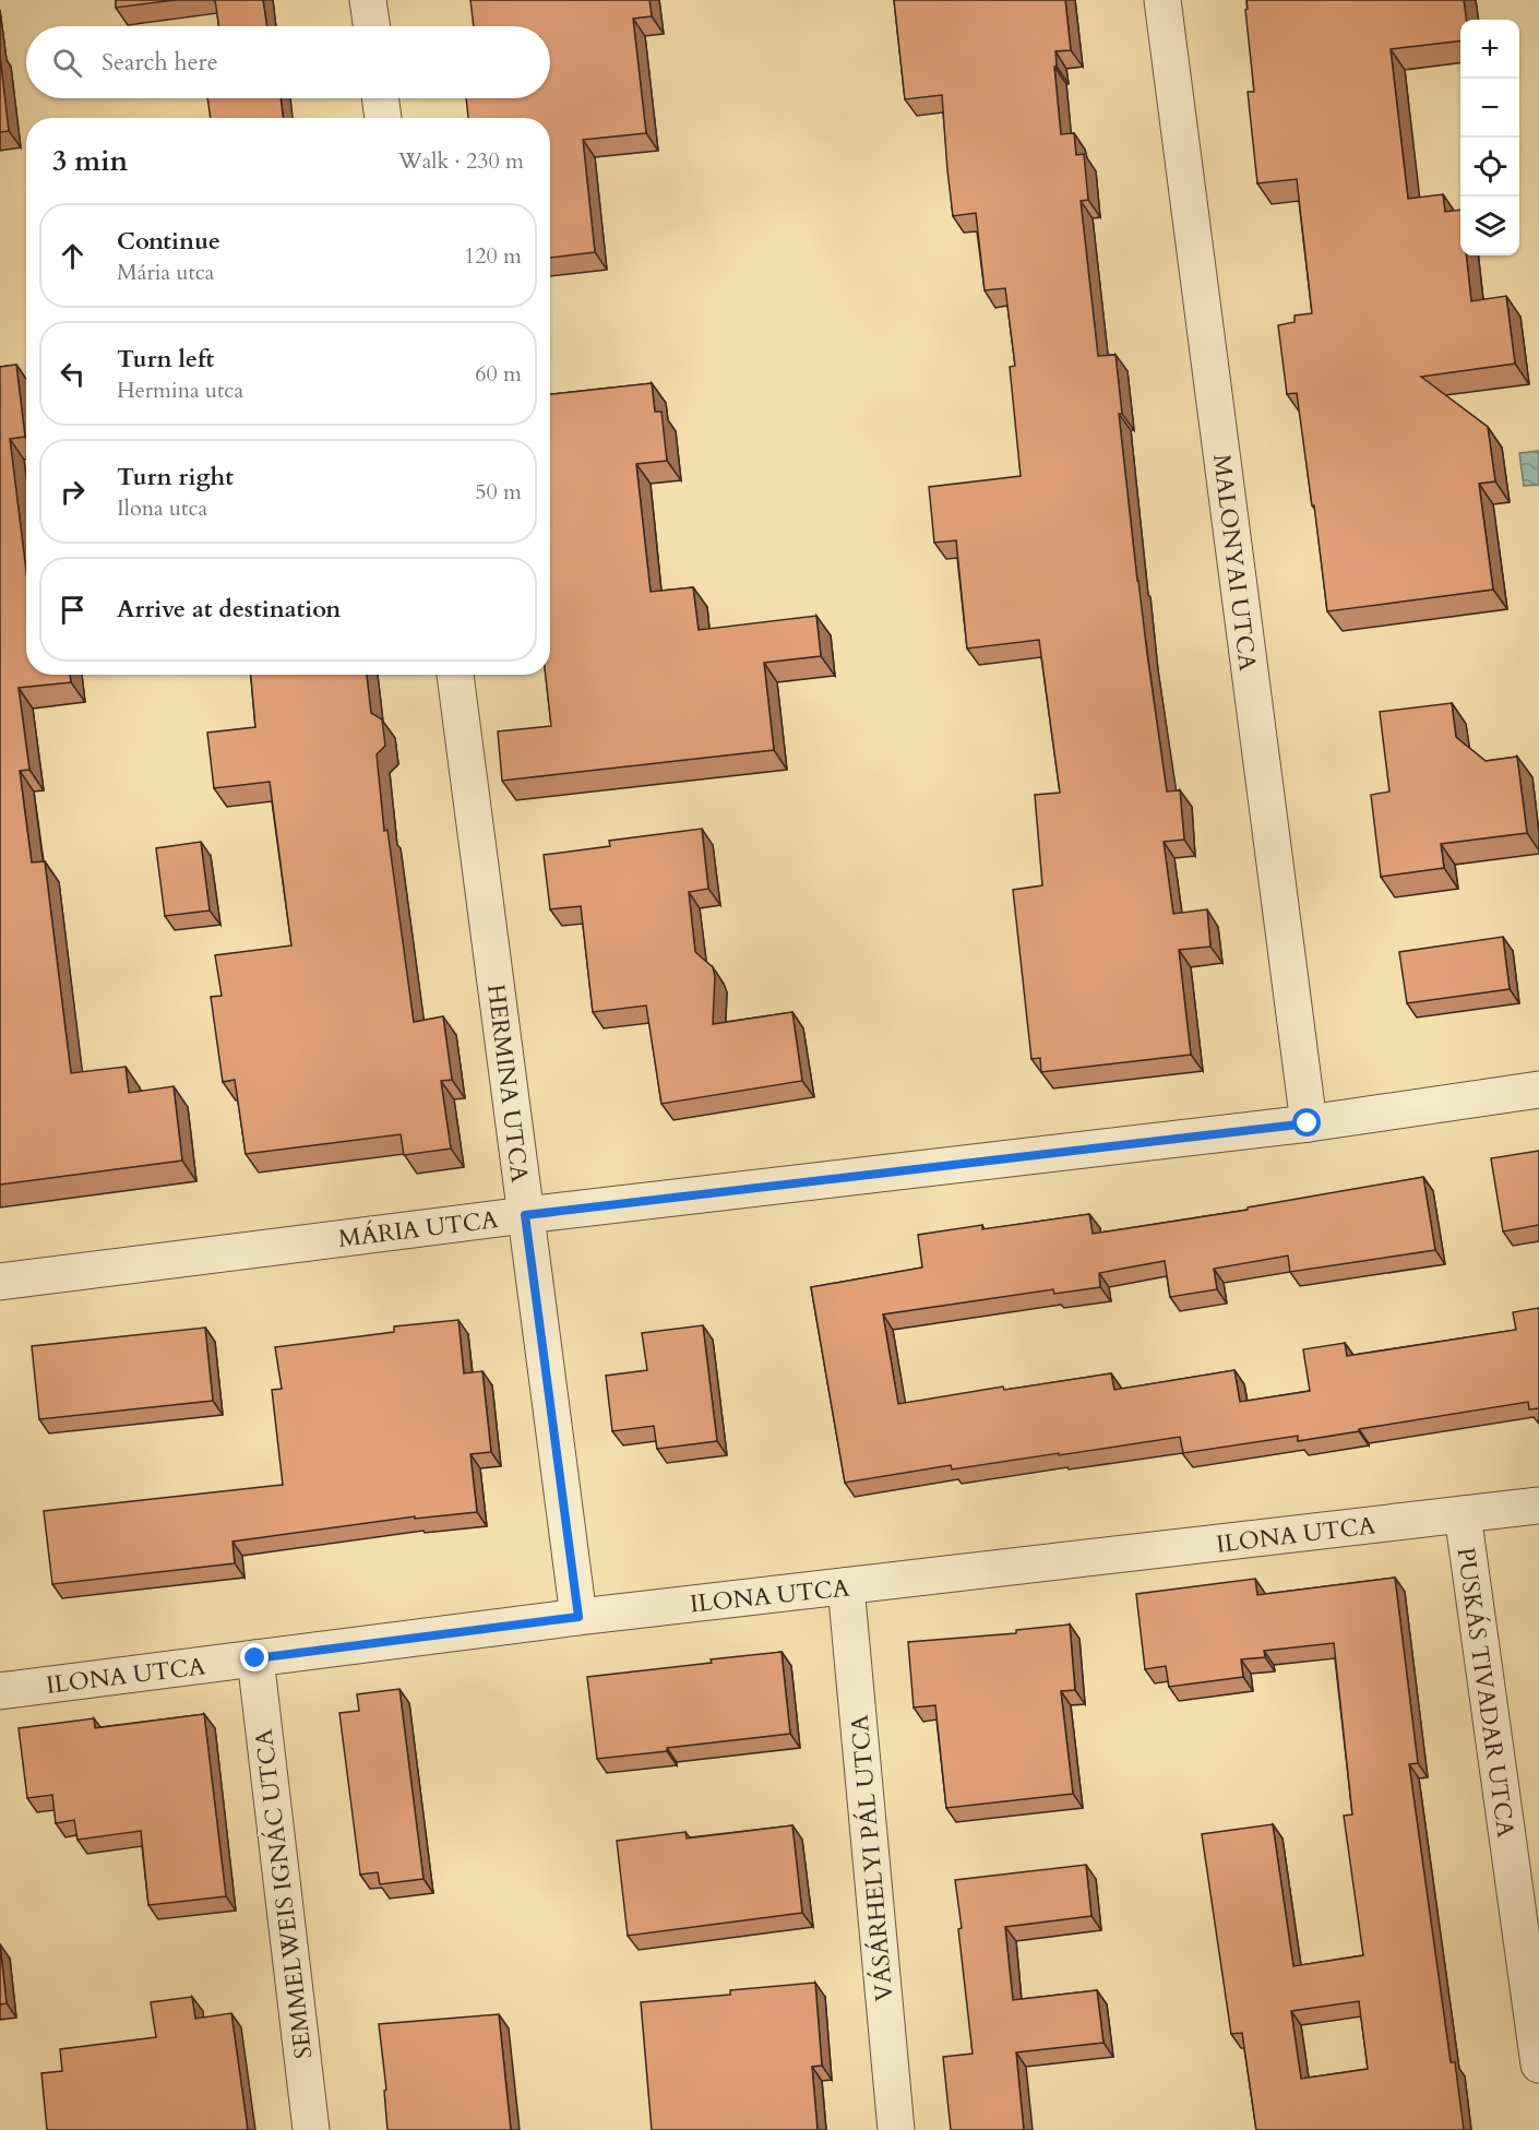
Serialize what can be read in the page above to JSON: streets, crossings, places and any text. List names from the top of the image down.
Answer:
{
  "streets": {
    "street": [
      "MALONYAI UTCA",
      "HERMINA UTCA",
      "MÁRIA UTCA",
      "ILONA UTCA",
      "PUSKÁS TIVADAR UTCA",
      "VÁSÁRHELYI PÁL UTCA",
      "SEMMELWEIS IGNÁC UTCA"
    ]
  },
  "crossings": [
    ["MALONYAI UTCA", "MÁRIA UTCA"],
    ["HERMINA UTCA", "MÁRIA UTCA"],
    ["HERMINA UTCA", "ILONA UTCA"],
    ["ILONA UTCA", "PUSKÁS TIVADAR UTCA"],
    ["ILONA UTCA", "VÁSÁRHELYI PÁL UTCA"],
    ["ILONA UTCA", "SEMMELWEIS IGNÁC UTCA"]
  ],
  "page": {
    "map_buttons": ["+", "−"],
    "search": "Search here",
    "heading": ["3 min", "Walk · 230 m"],
    "list": [
      ["Continue", "Mária utca", "120 m"],
      ["Turn left", "Hermina utca", "60 m"],
      ["Turn right", "Ilona utca", "50 m"],
      "Arrive at destination"
    ]
  }
}
